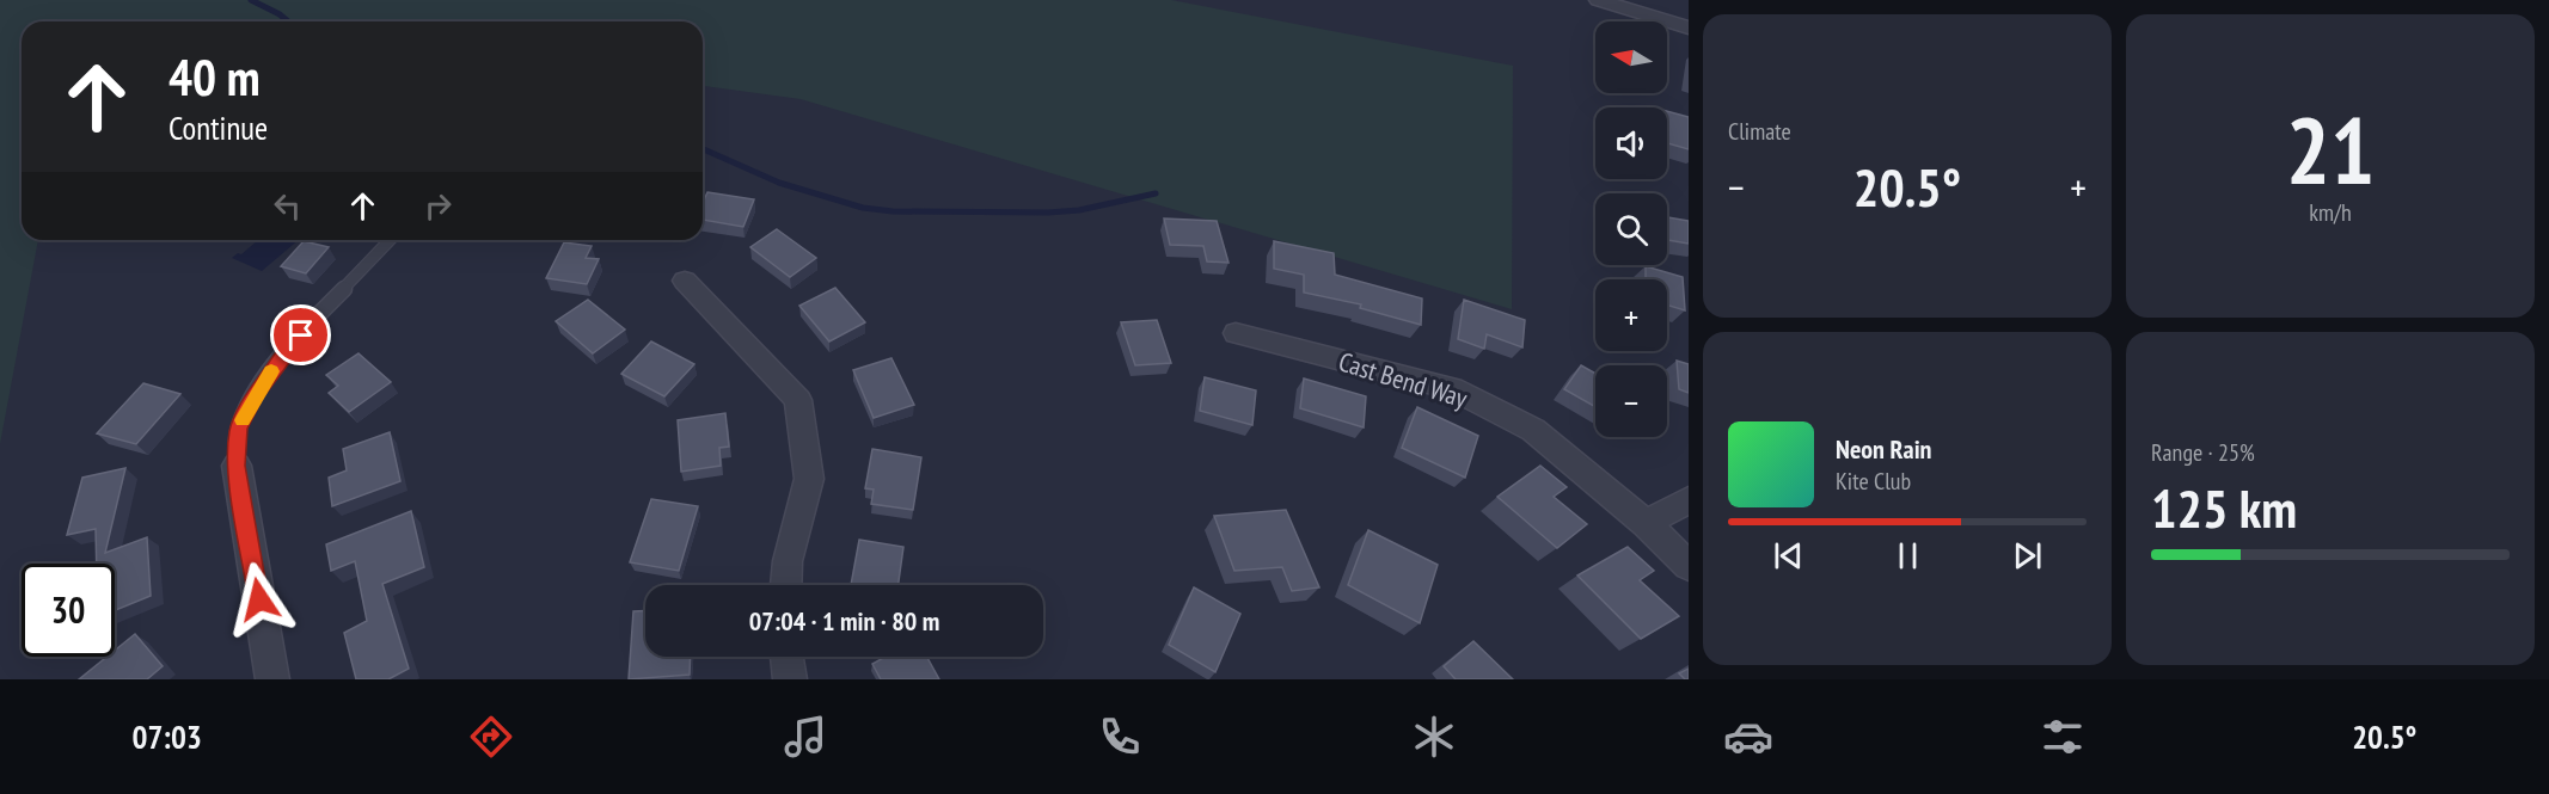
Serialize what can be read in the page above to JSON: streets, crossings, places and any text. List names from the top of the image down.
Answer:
{
  "streets": {
    "street": ["Cast Bend Way"]
  },
  "north": "left",
  "page": {
    "tile": [
      "Climate",
      ["21", "km/h"],
      ["Range · 25%", "125 km"]
    ],
    "map_buttons": ["+", "−"],
    "turn": ["40 m", "Continue"],
    "heat": ["−", "20.5°", "+"],
    "song": ["Neon Rain", "Kite Club"],
    "limit": "30",
    "trip": "07:04 · 1 min · 80 m",
    "tabs": ["07:03", "20.5°"]
  }
}
